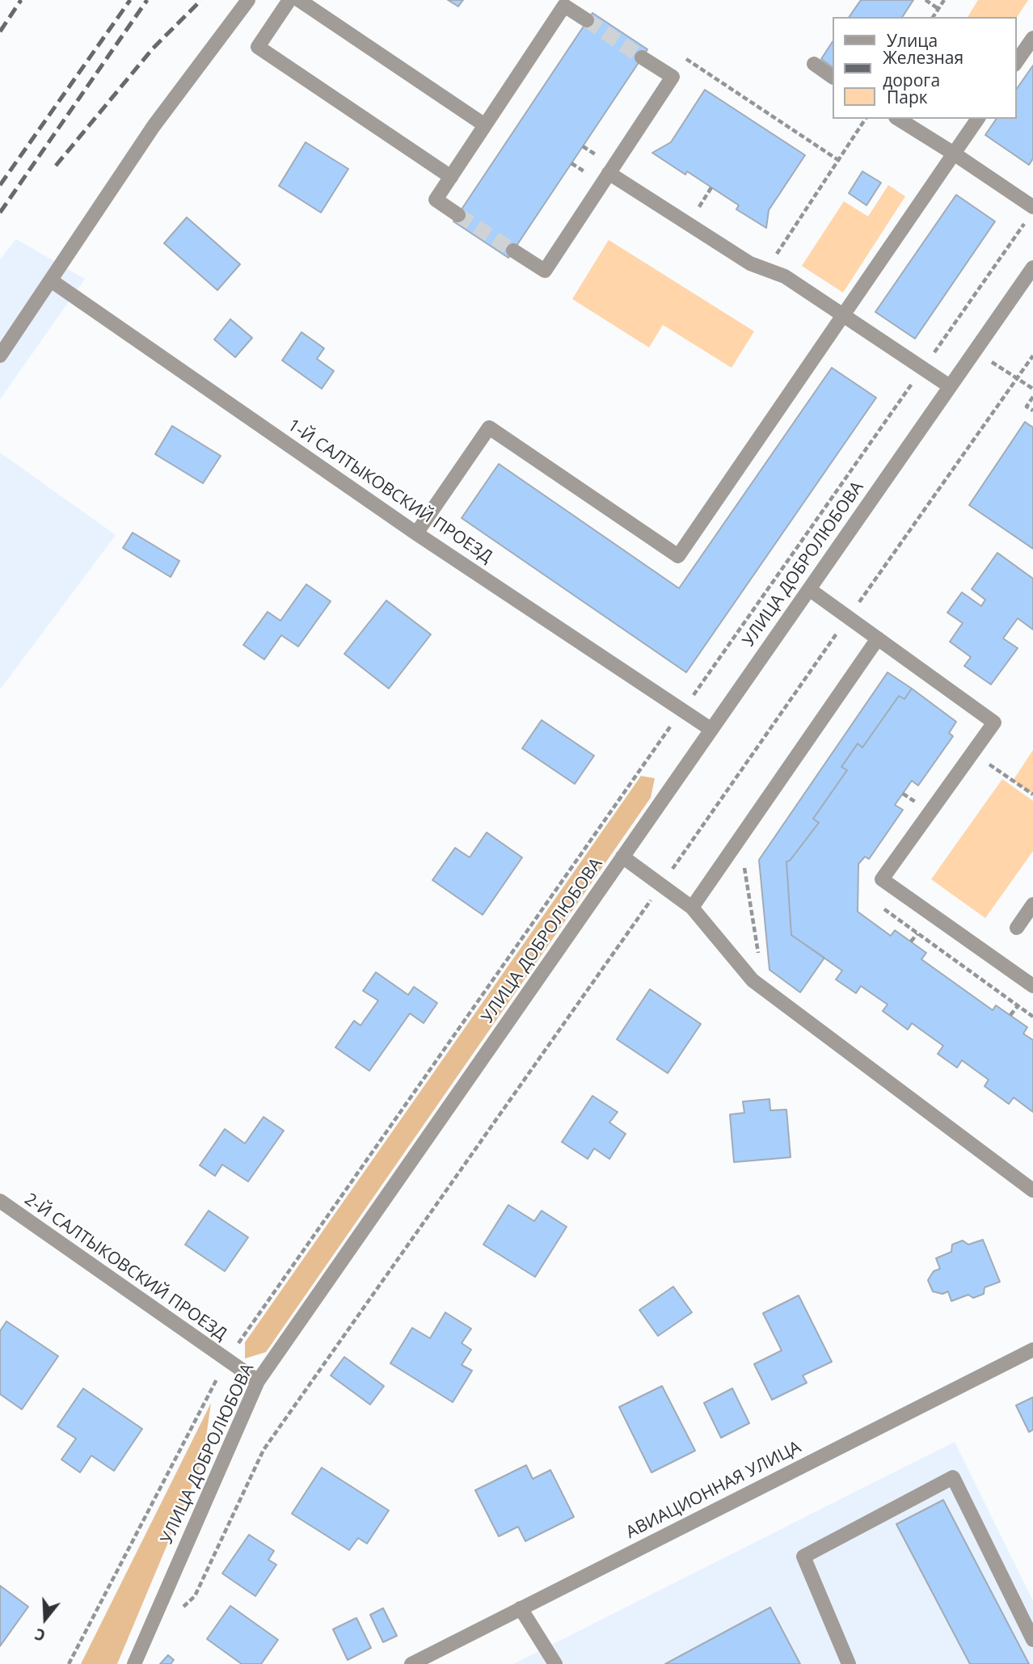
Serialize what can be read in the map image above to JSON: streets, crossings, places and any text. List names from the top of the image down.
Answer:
{
  "streets": {
    "street": [
      "1-Й САЛТЫКОВСКИЙ ПРОЕЗД",
      "УЛИЦА ДОБРОЛЮБОВА",
      "2-Й САЛТЫКОВСКИЙ ПРОЕЗД",
      "АВИАЦИОННАЯ УЛИЦА"
    ]
  },
  "crossings": [
    ["1-Й САЛТЫКОВСКИЙ ПРОЕЗД", "УЛИЦА ДОБРОЛЮБОВА"],
    ["УЛИЦА ДОБРОЛЮБОВА", "2-Й САЛТЫКОВСКИЙ ПРОЕЗД"]
  ],
  "legend": ["Улица", "Железная дорога", "Парк"],
  "north": "bottom"
}
